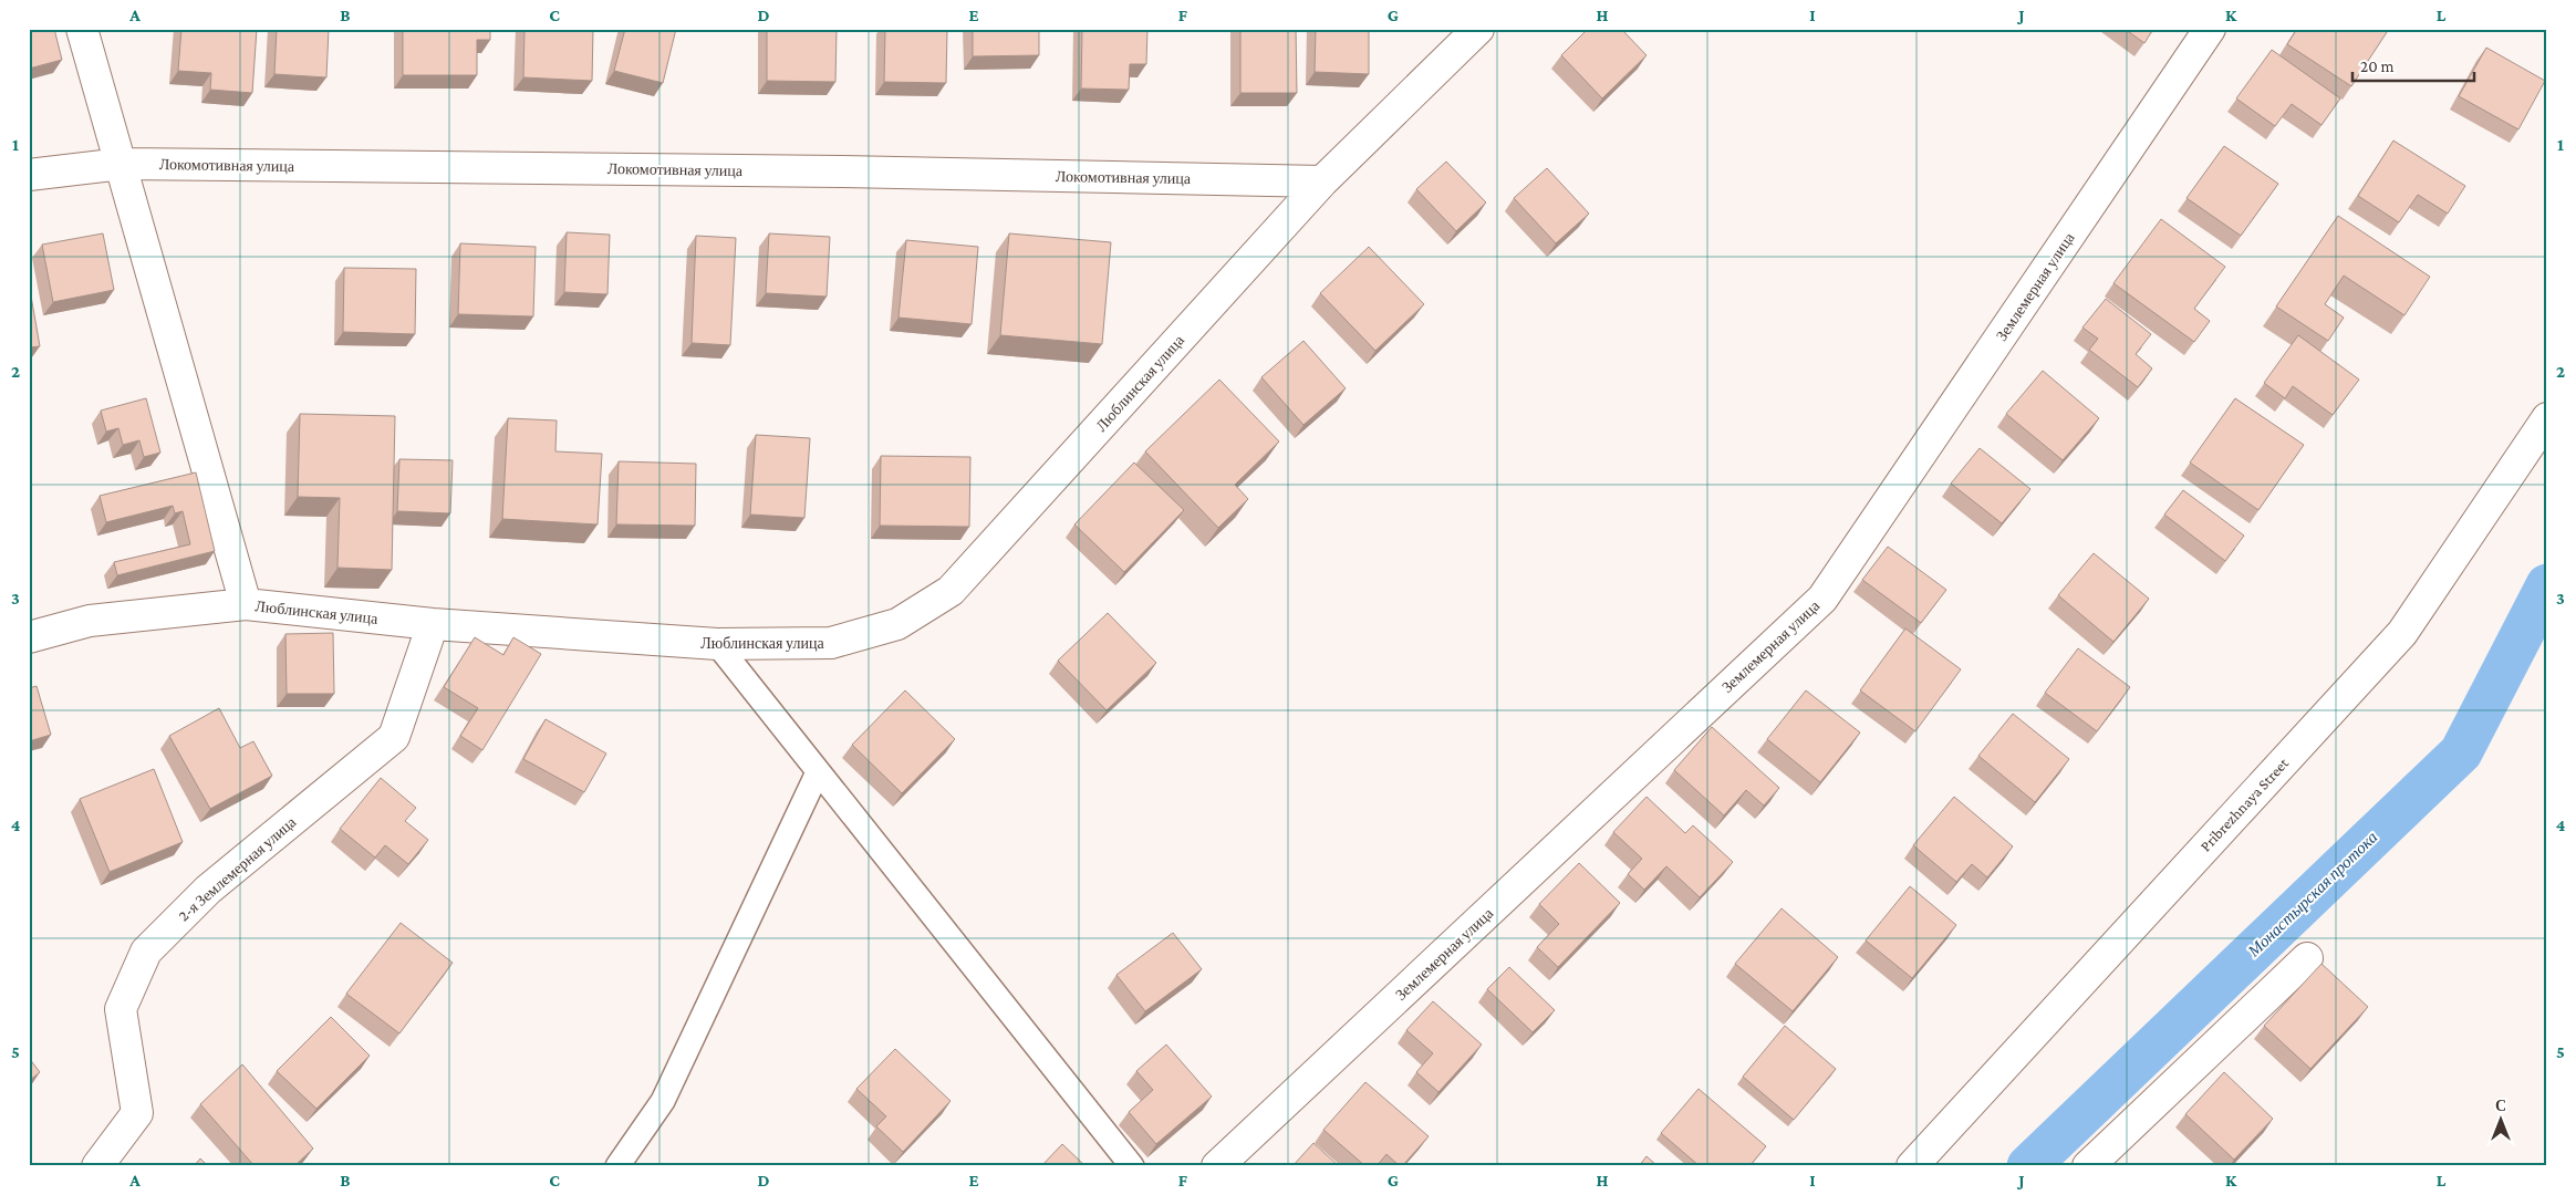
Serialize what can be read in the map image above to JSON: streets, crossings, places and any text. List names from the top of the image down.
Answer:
{
  "streets": {
    "street": [
      "Локомотивная улица",
      "Землемерная улица",
      "Люблинская улица",
      "Pribrezhnaya Street",
      "2-я Землемерная улица"
    ]
  },
  "crossings": [
    ["Локомотивная улица", "Люблинская улица"],
    ["Люблинская улица", "2-я Землемерная улица"]
  ],
  "water": ["Монастырская протока"],
  "scale_bar": "20 m",
  "north": "top",
  "grid": {
    "columns": [
      "A",
      "B",
      "C",
      "D",
      "E",
      "F",
      "G",
      "H",
      "I",
      "J",
      "K",
      "L"
    ],
    "rows": [
      "1",
      "2",
      "3",
      "4",
      "5"
    ]
  }
}
